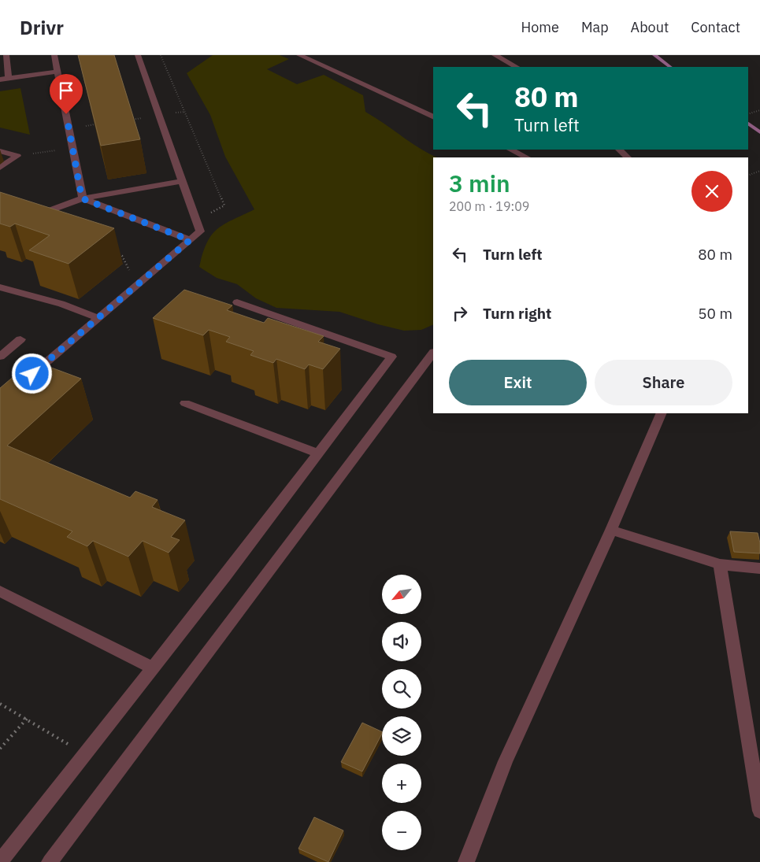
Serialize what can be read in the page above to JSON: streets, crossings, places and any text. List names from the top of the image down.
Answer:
{
  "north": "bottom left",
  "page": {
    "header": "Drivr",
    "nav": [
      "Home",
      "Map",
      "About",
      "Contact"
    ],
    "turn": ["80 m", "Turn left"],
    "heading": ["3 min", "200 m · 19:09"],
    "list": [
      {
        "name": "Turn left",
        "value": "80 m"
      },
      {
        "name": "Turn right",
        "value": "50 m"
      }
    ],
    "buttons": ["Exit", "Share"],
    "map_buttons": ["+", "−"]
  }
}
